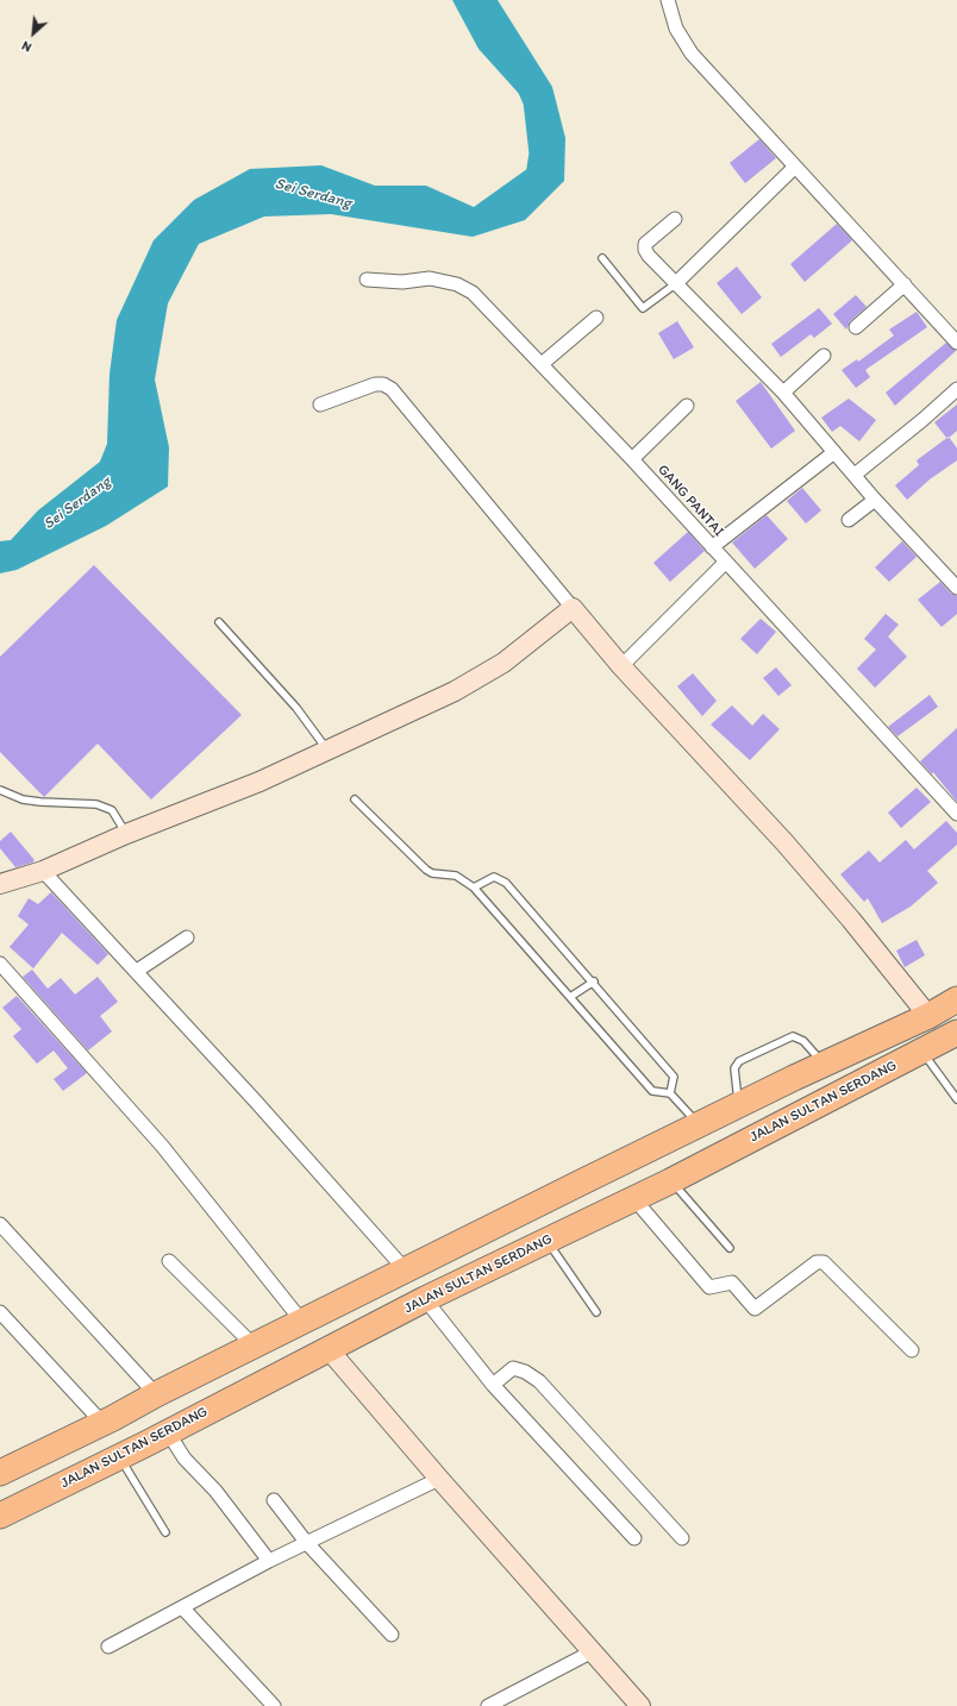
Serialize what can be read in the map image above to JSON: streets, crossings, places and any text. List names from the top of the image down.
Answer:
{
  "streets": {
    "highway": ["JALAN SULTAN SERDANG"],
    "street": ["GANG PANTAI"]
  },
  "water": ["Sei Serdang"],
  "north": "bottom left"
}
